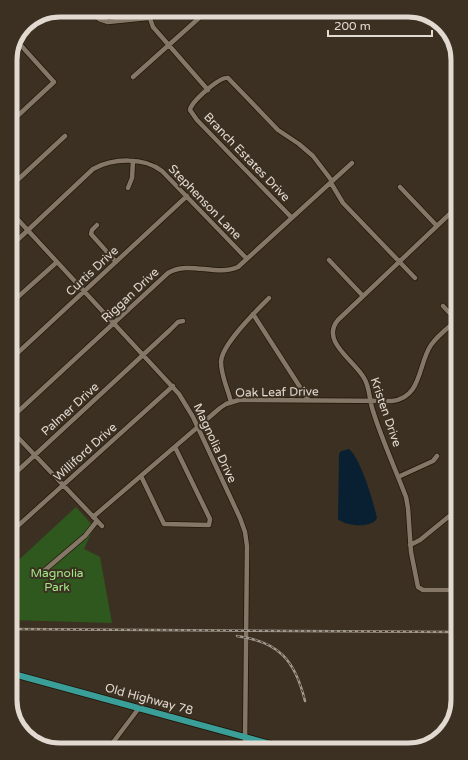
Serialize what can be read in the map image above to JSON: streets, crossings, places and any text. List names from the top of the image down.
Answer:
{
  "streets": {
    "main road": ["Old Highway 78"],
    "street": [
      "Branch Estates Drive",
      "Stephenson Lane",
      "Curtis Drive",
      "Riggan Drive",
      "Oak Leaf Drive",
      "Palmer Drive",
      "Kristen Drive",
      "Magnolia Drive",
      "Williford Drive"
    ]
  },
  "crossings": [
    ["Branch Estates Drive", "Riggan Drive"],
    ["Stephenson Lane", "Curtis Drive"],
    ["Stephenson Lane", "Riggan Drive"],
    ["Stephenson Lane", "Magnolia Drive"],
    ["Curtis Drive", "Magnolia Drive"],
    ["Riggan Drive", "Magnolia Drive"],
    ["Oak Leaf Drive", "Kristen Drive"],
    ["Oak Leaf Drive", "Magnolia Drive"],
    ["Palmer Drive", "Magnolia Drive"],
    ["Magnolia Drive", "Williford Drive"],
    ["Magnolia Drive", "Old Highway 78"]
  ],
  "parks": ["Magnolia Park"],
  "scale_bar": "200 m"
}
